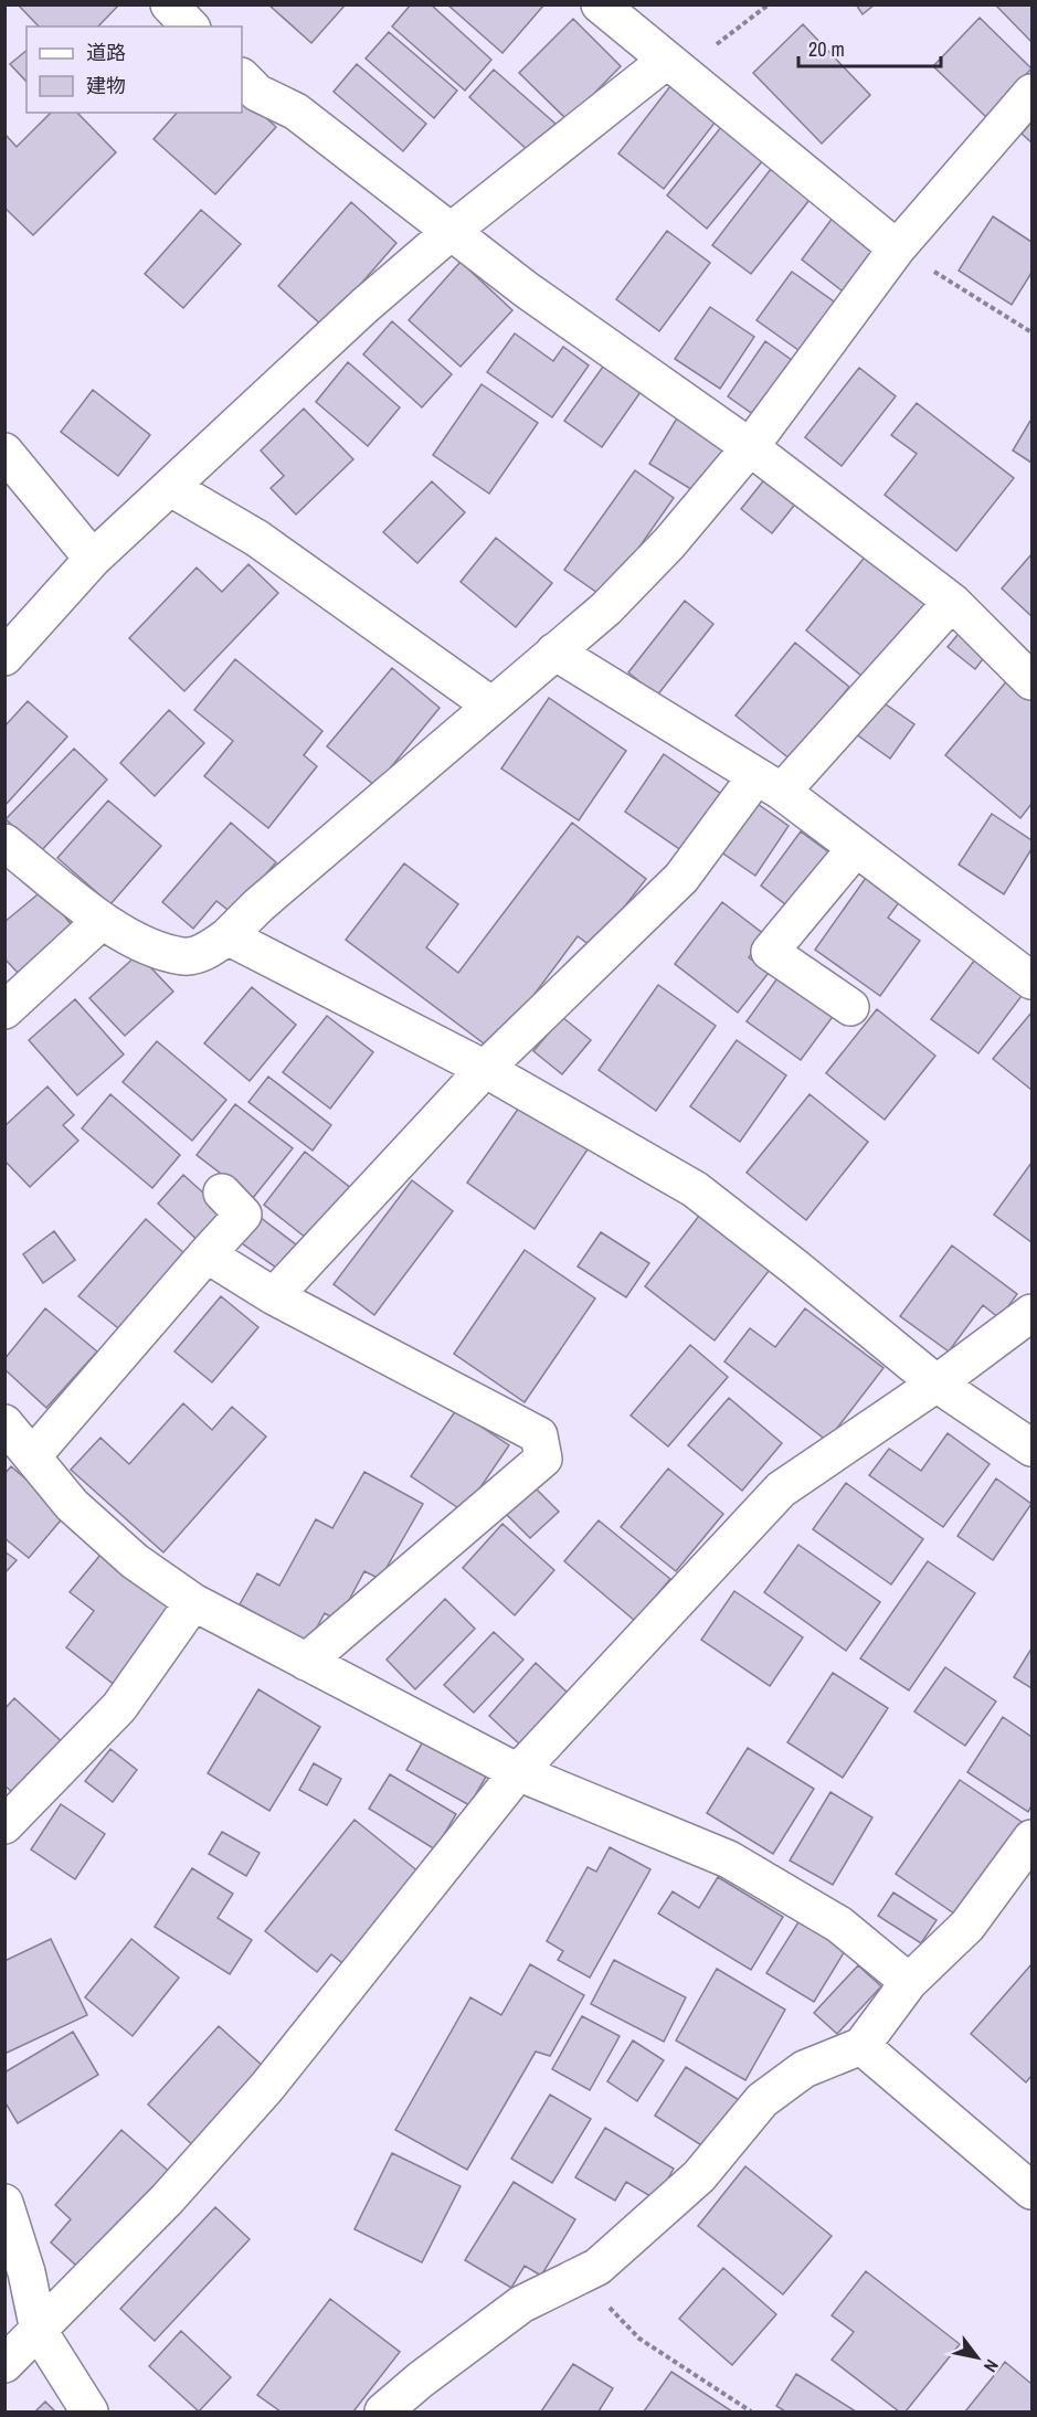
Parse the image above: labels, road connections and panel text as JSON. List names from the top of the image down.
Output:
{
  "legend": ["道路", "建物"],
  "scale_bar": "20 m",
  "north": "bottom right"
}
